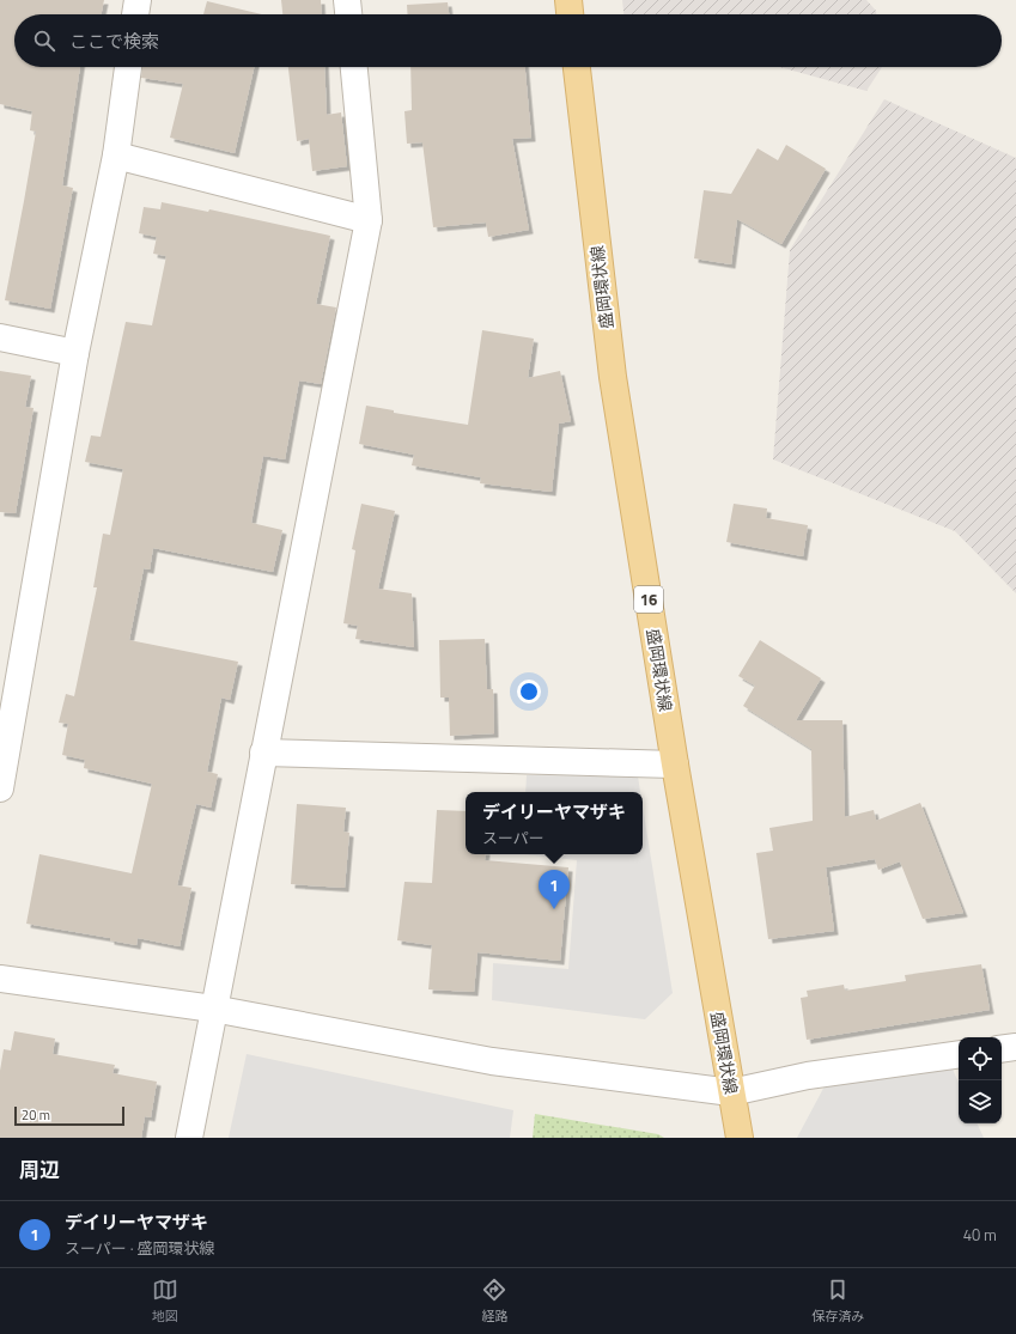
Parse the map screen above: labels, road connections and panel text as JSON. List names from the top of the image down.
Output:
{
  "streets": {
    "main road": ["盛岡環状線", "16"]
  },
  "scale_bar": "20 m",
  "page": {
    "search": "ここで検索",
    "popup": ["デイリーヤマザキ", "スーパー"],
    "pins": "1",
    "scale": "20 m",
    "heading": "周辺",
    "list": [
      {
        "mark": "1",
        "name": "デイリーヤマザキ",
        "note": "スーパー · 盛岡環状線",
        "value": "40 m"
      }
    ],
    "nav": ["地図", "経路", "保存済み"]
  }
}
